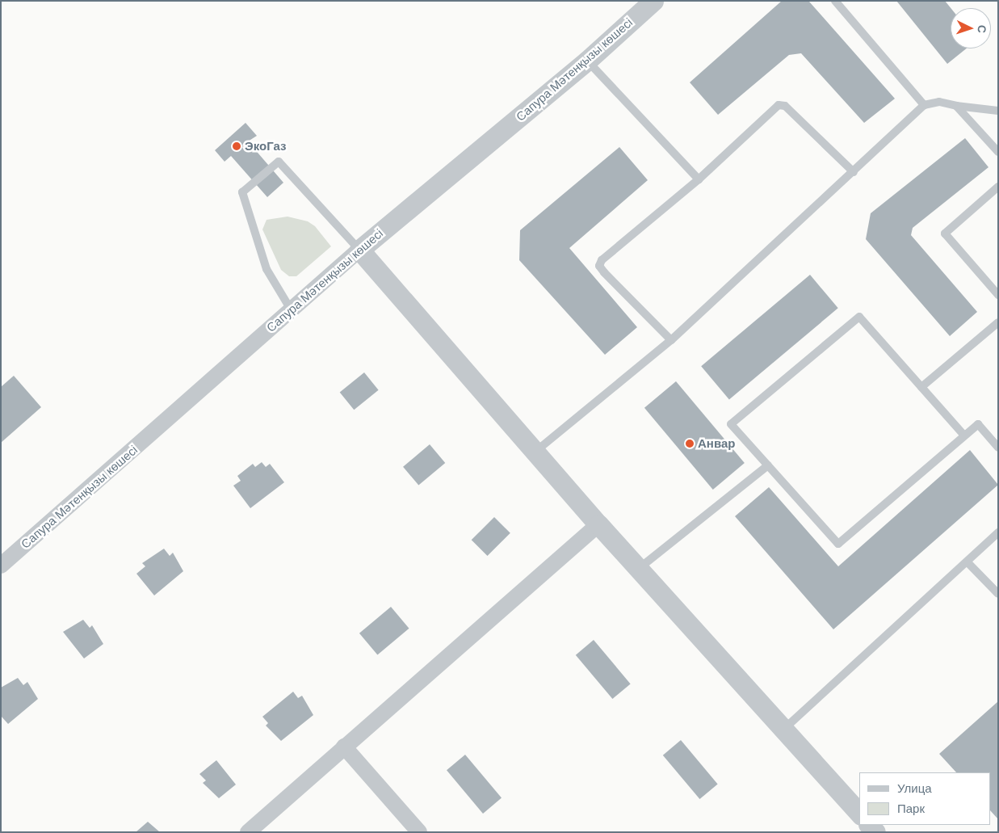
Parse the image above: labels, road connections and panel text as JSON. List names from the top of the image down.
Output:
{
  "streets": {
    "street": ["Сапура Мәтенқызы көшесі"]
  },
  "places": ["ЭкоГаз", "Анвар"],
  "legend": ["Улица", "Парк"],
  "north": "right"
}
